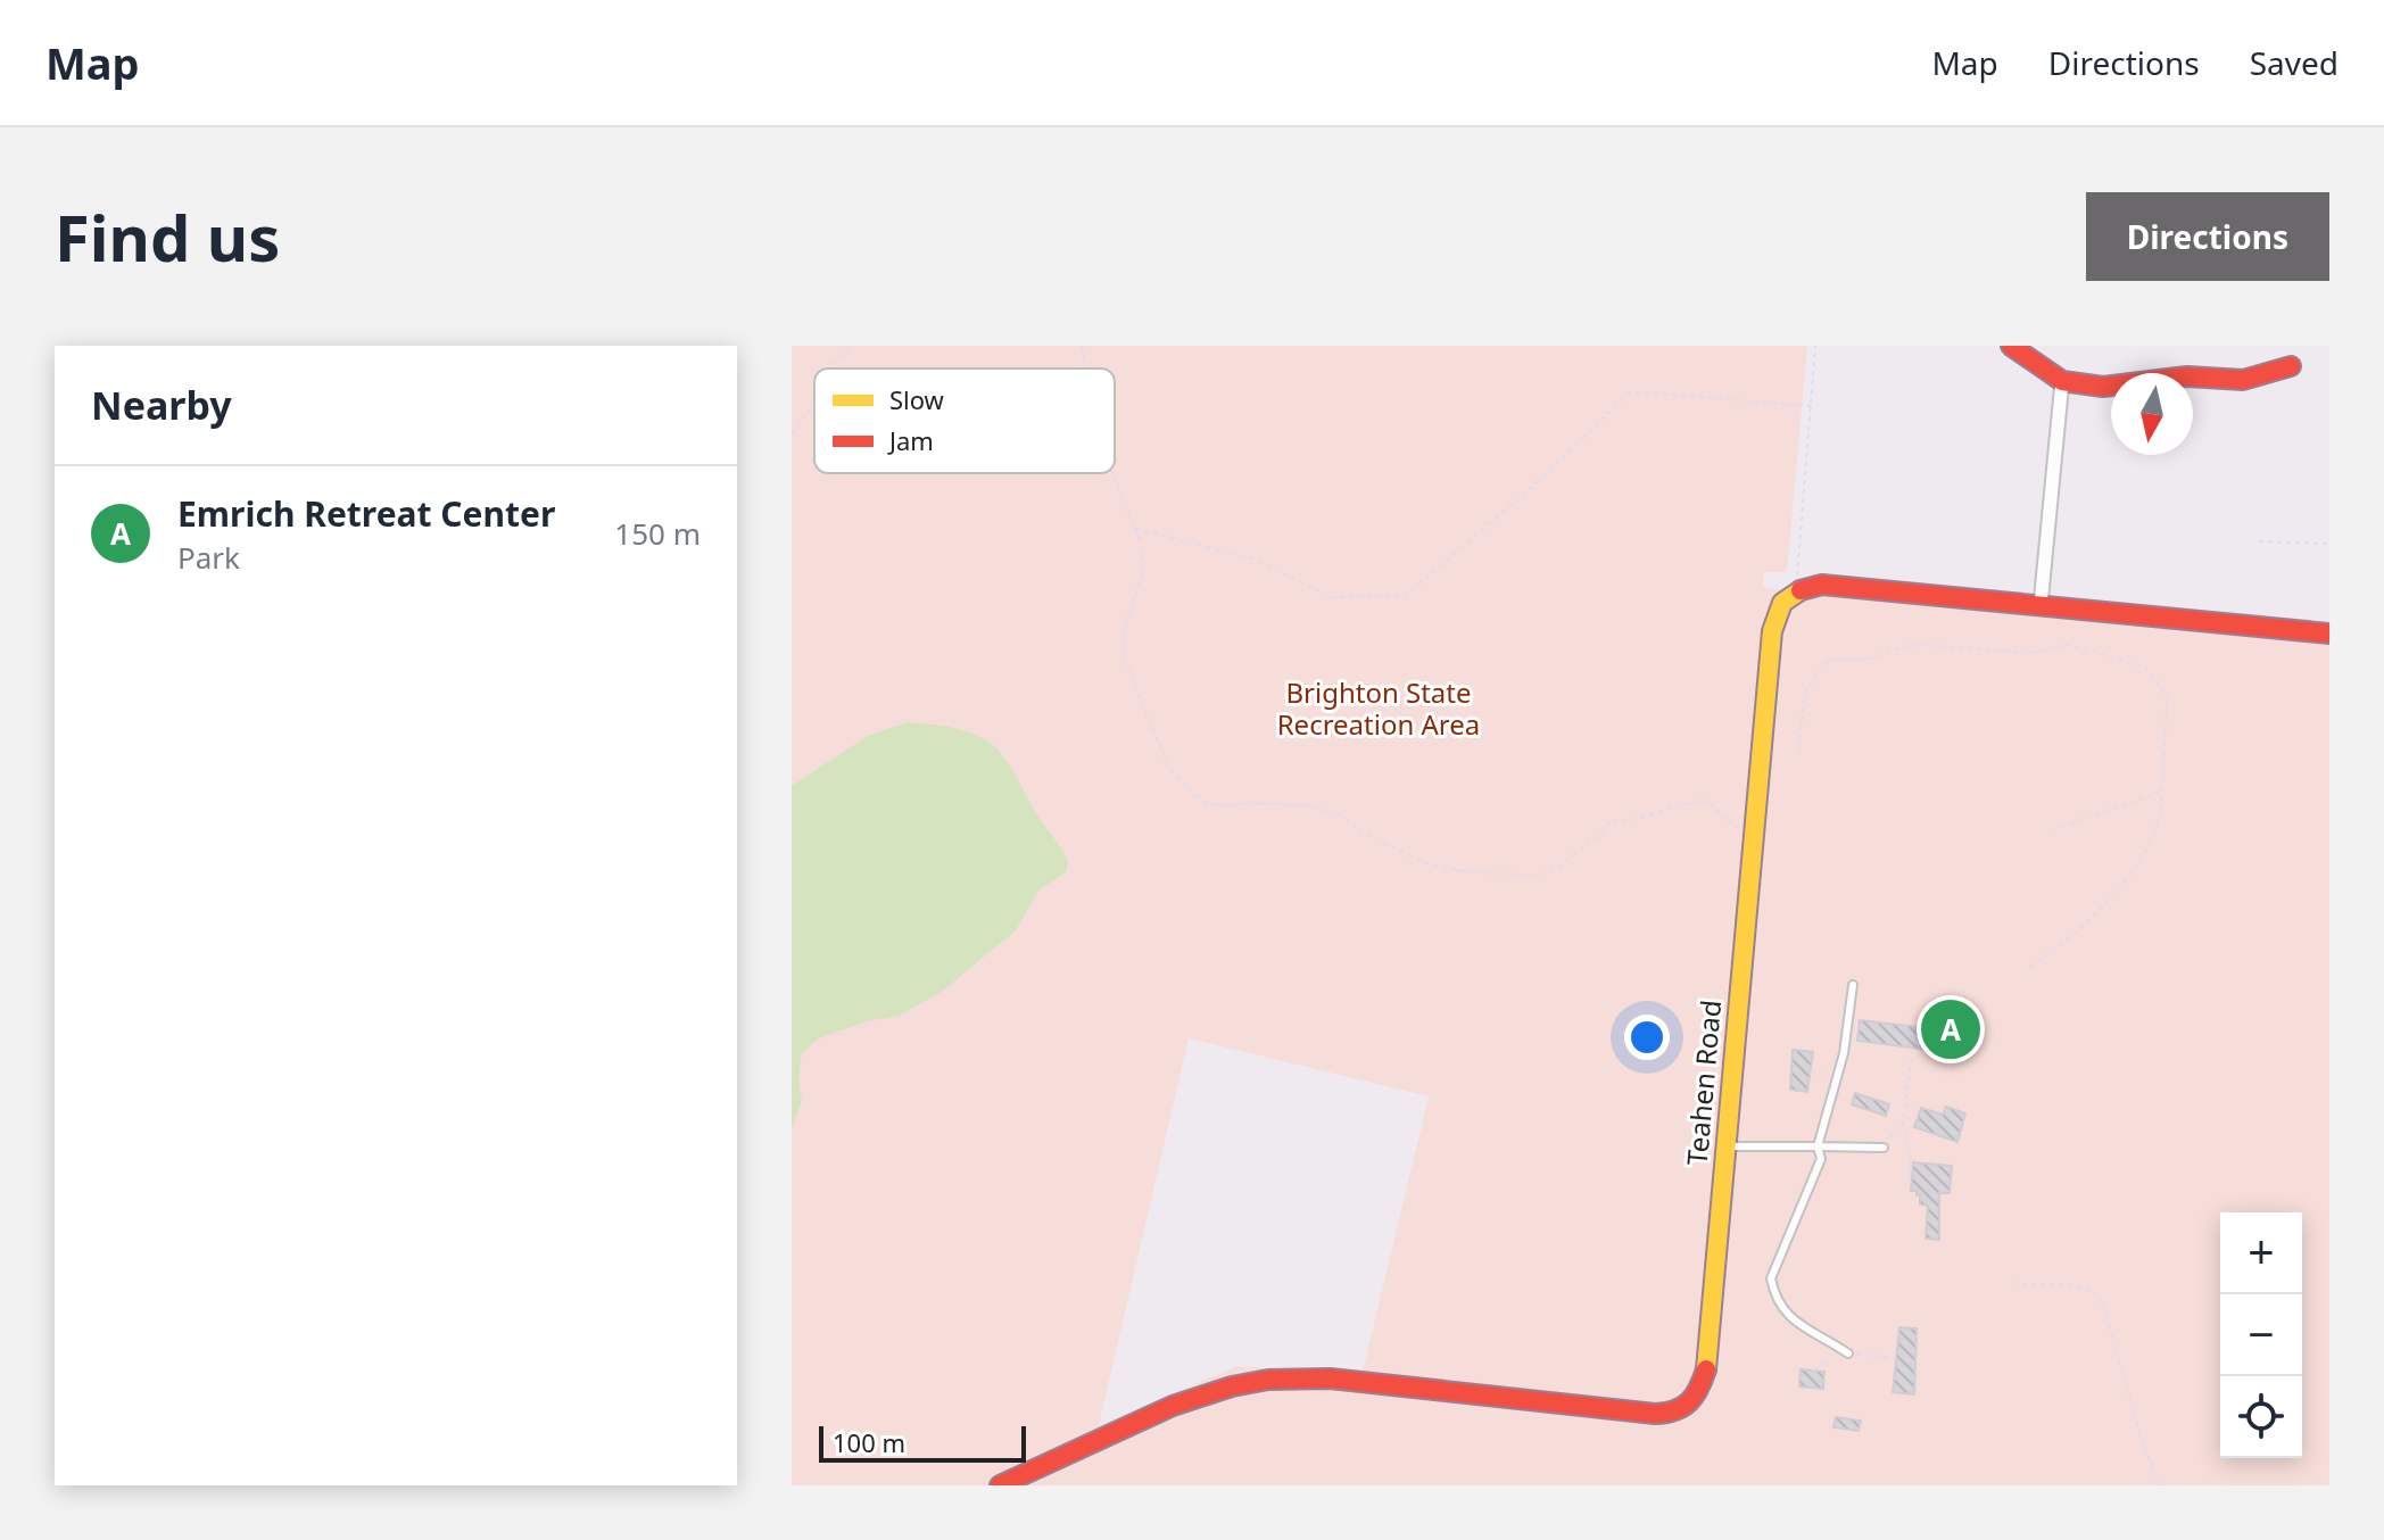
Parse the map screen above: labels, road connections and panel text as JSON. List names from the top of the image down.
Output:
{
  "streets": {
    "street": ["Teahen Road"]
  },
  "parks": ["Brighton State Recreation Area"],
  "legend": ["Slow", "Jam"],
  "scale_bar": "100 m",
  "north": "bottom",
  "page": {
    "header": "Map",
    "nav": ["Map", "Directions", "Saved"],
    "buttons": "Directions",
    "title": "Find us",
    "heading": "Nearby",
    "list": [
      {
        "mark": "A",
        "name": "Emrich Retreat Center",
        "note": "Park",
        "value": "150 m"
      }
    ],
    "pins": "A",
    "map_buttons": ["+", "−"],
    "scale": "100 m"
  }
}
